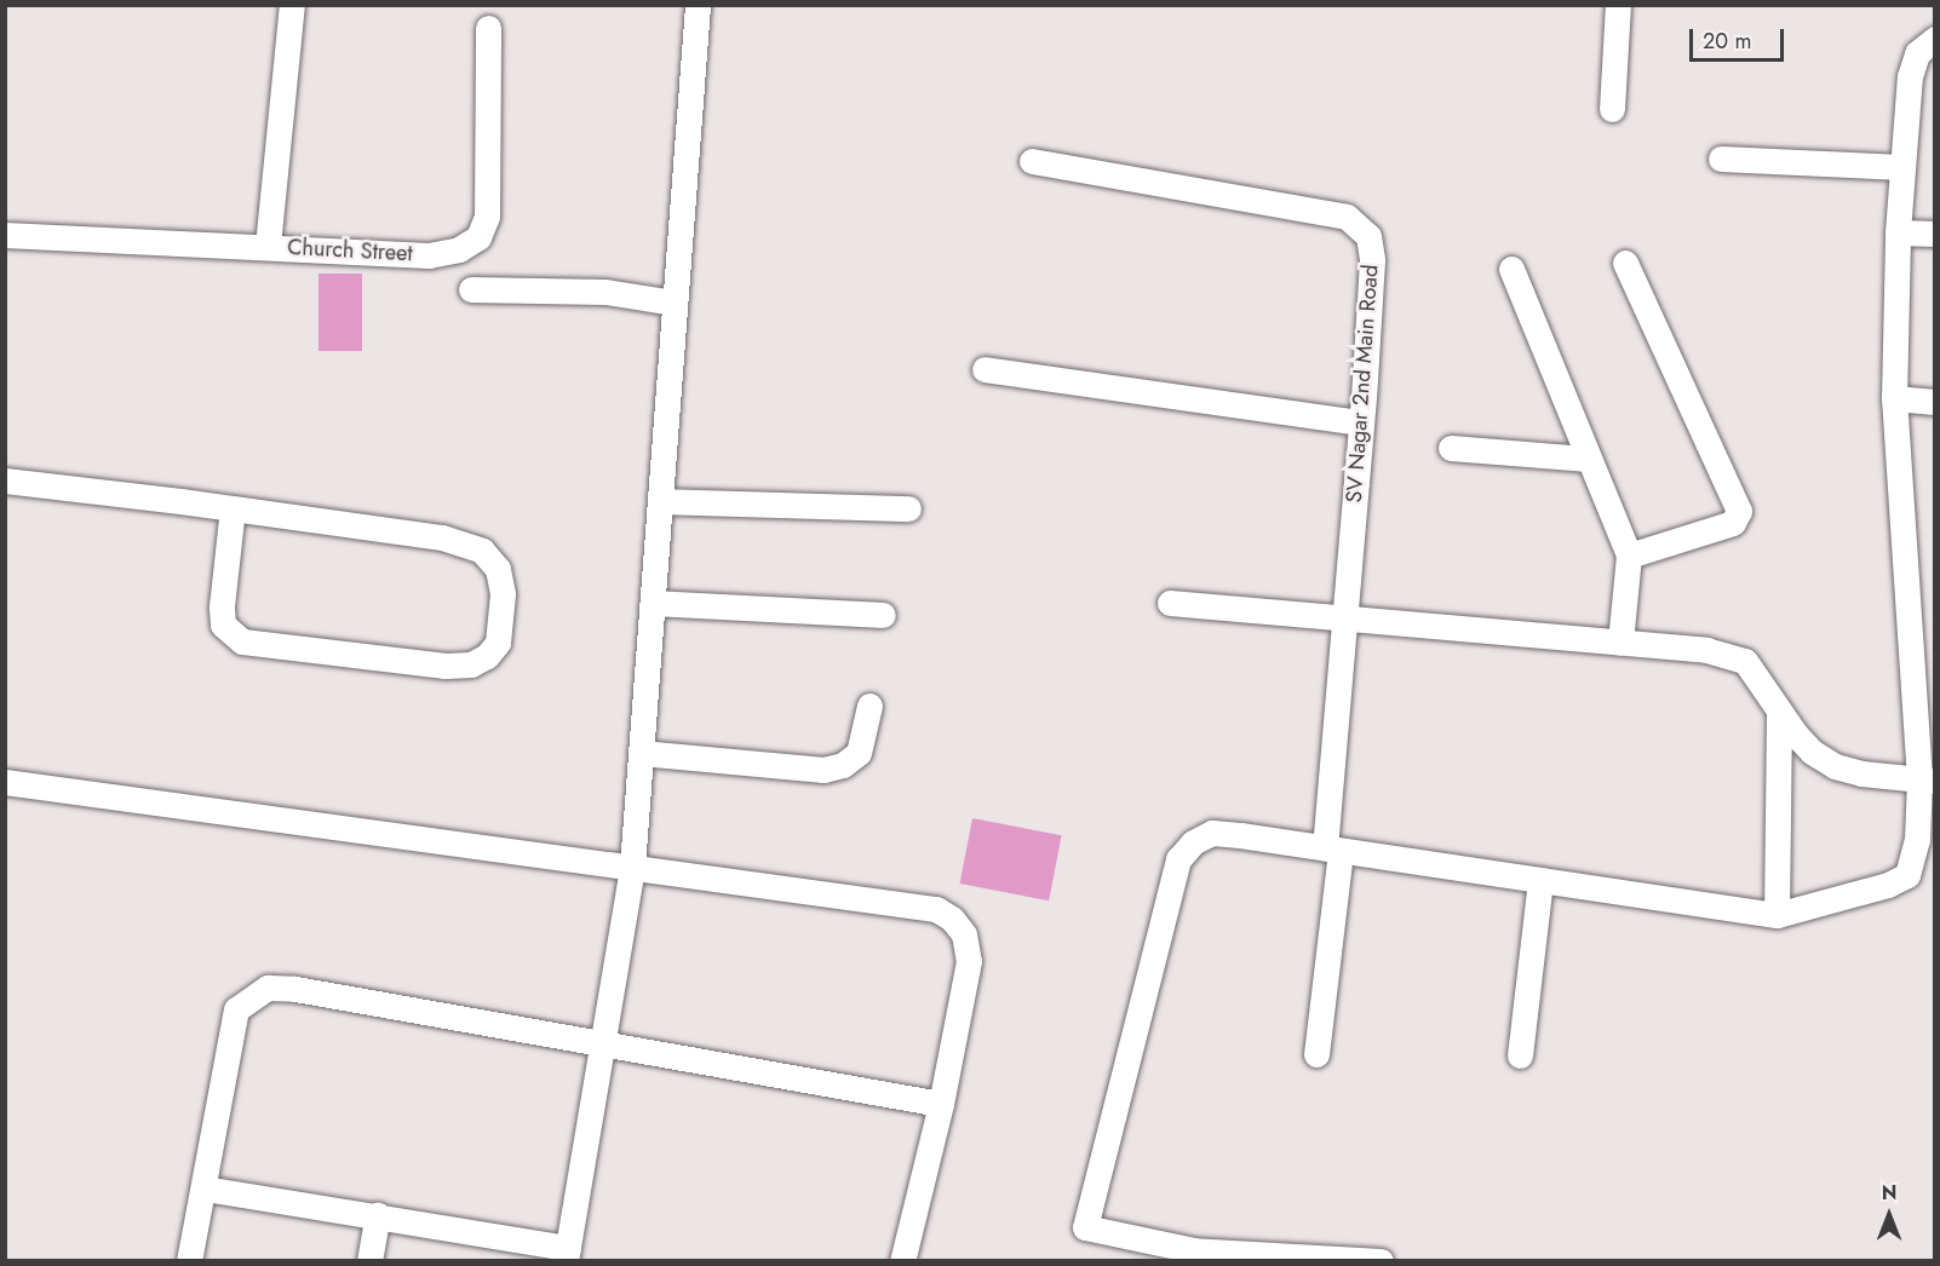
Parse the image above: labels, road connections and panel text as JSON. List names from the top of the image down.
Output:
{
  "streets": {
    "street": ["Church Street", "SV Nagar 2nd Main Road"]
  },
  "scale_bar": "20 m",
  "north": "top"
}
